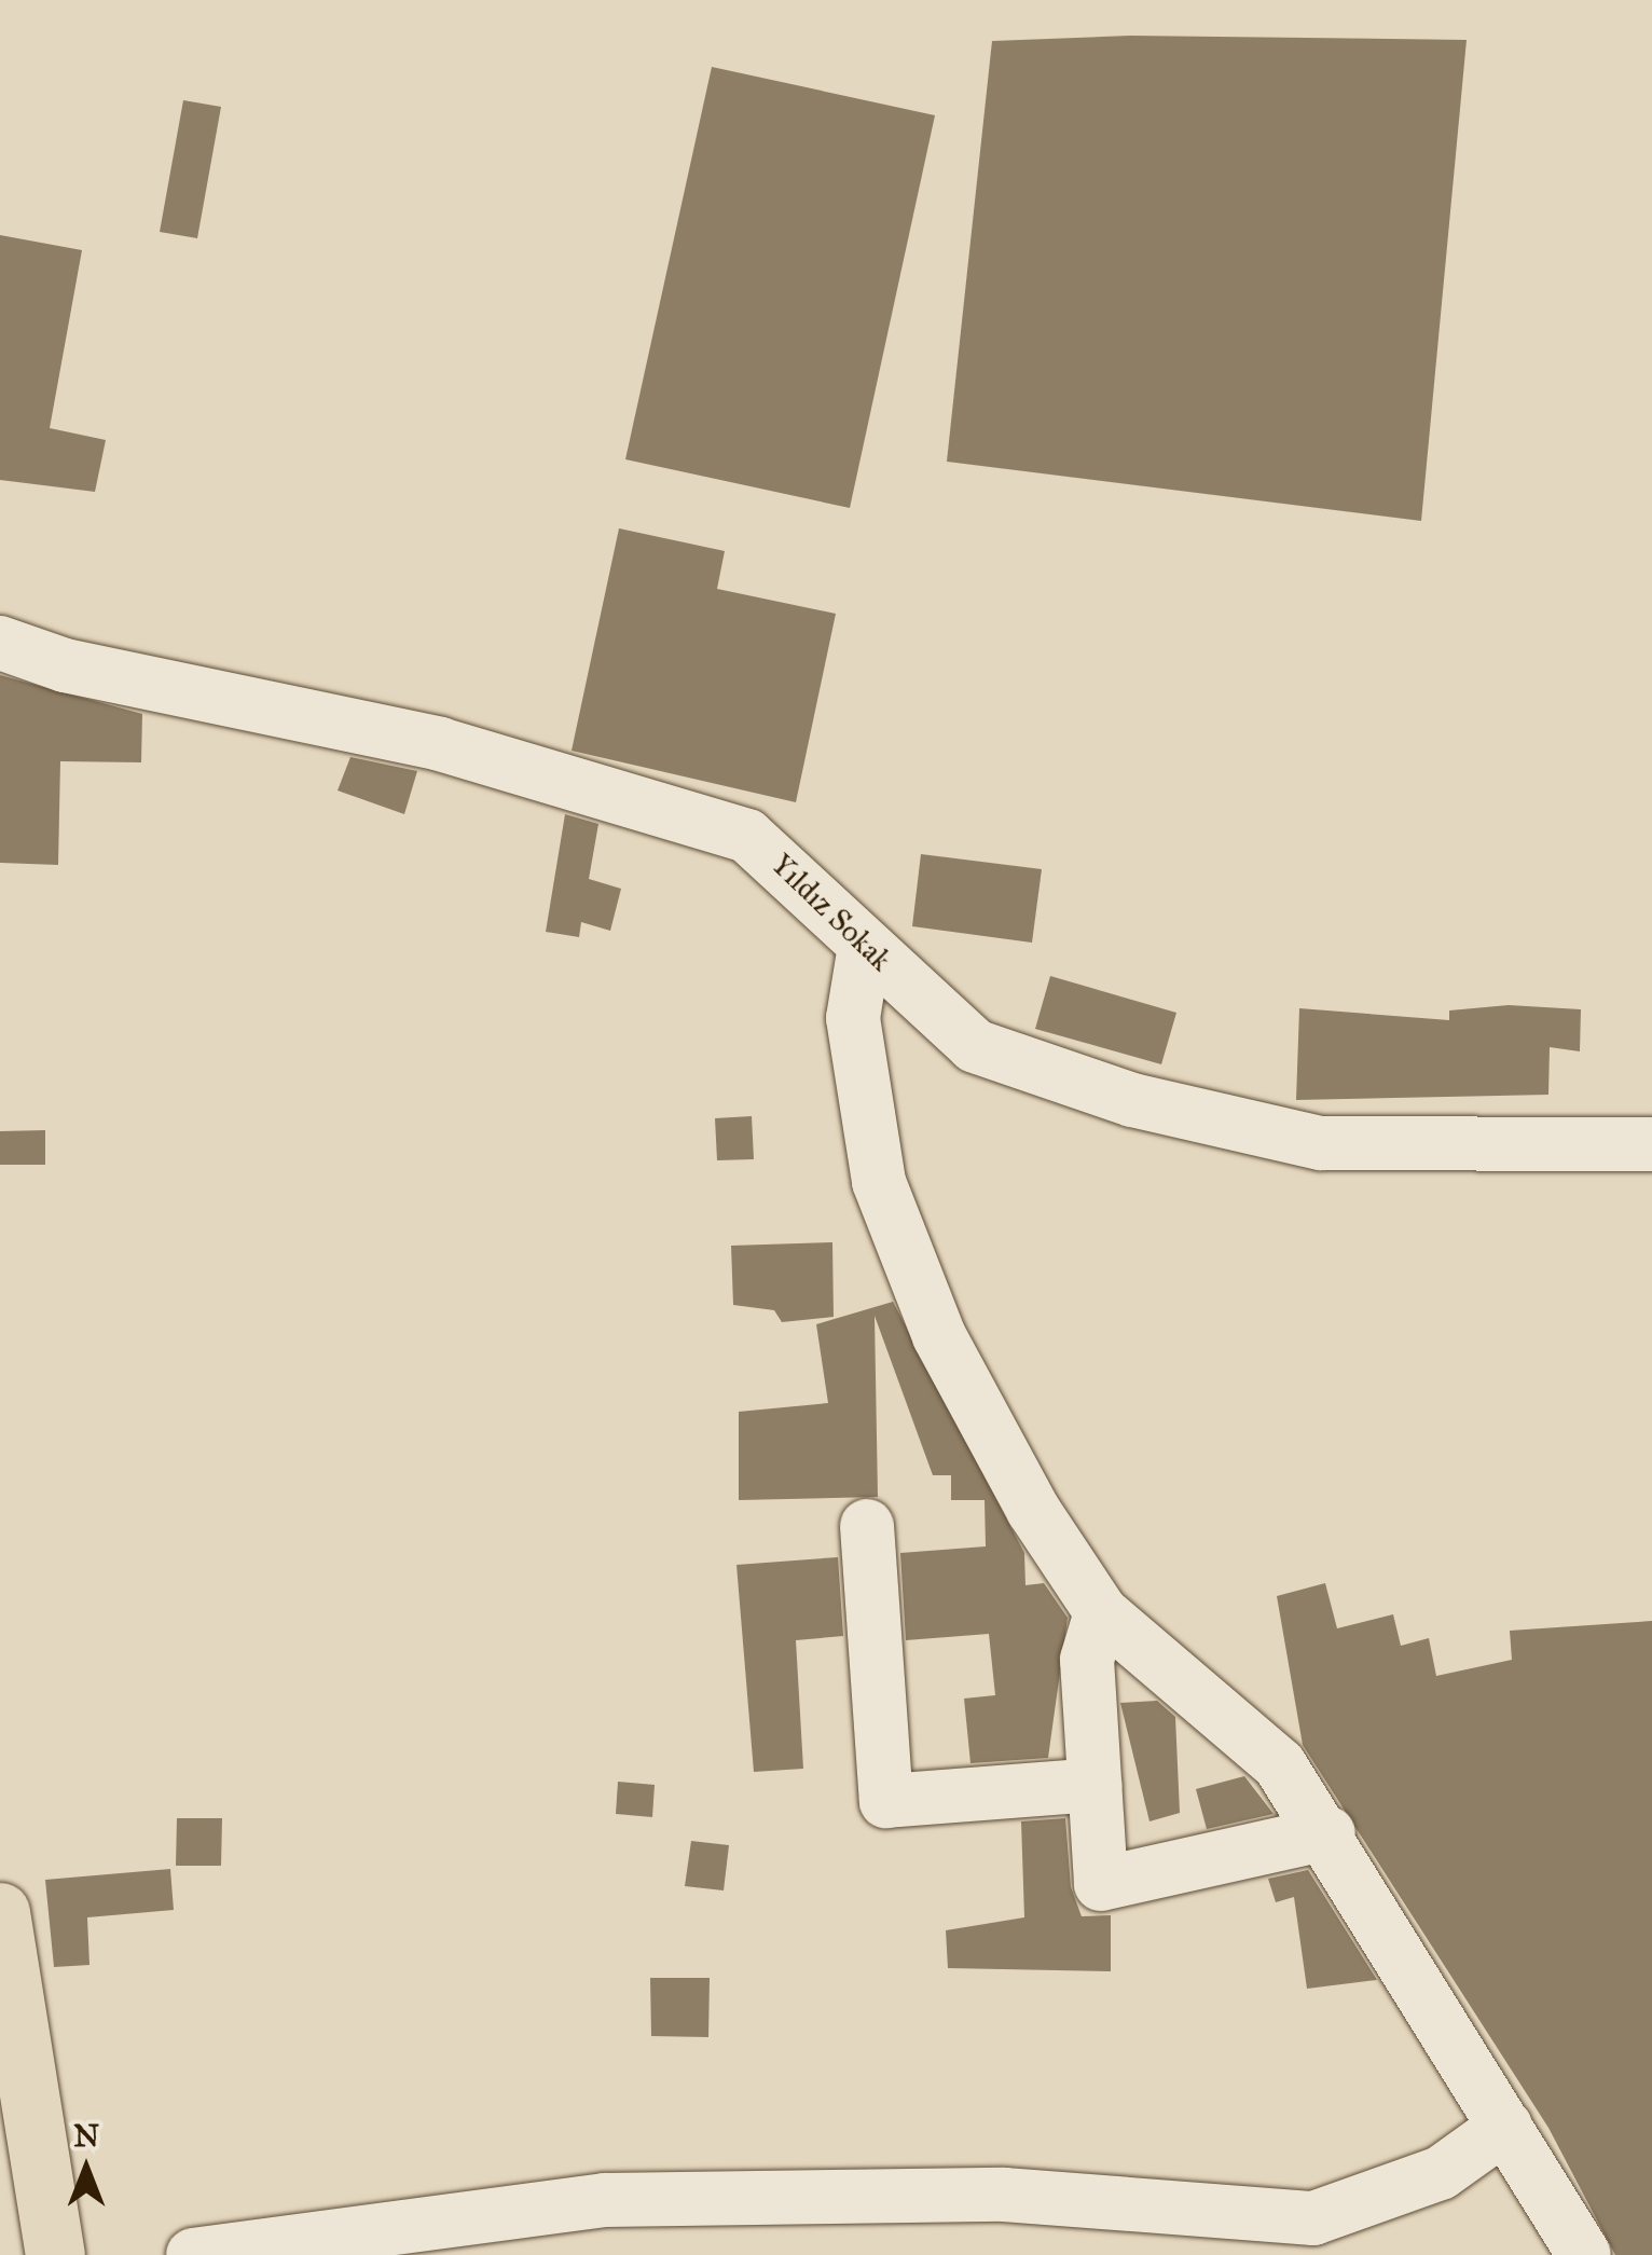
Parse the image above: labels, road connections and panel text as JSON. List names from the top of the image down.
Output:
{
  "streets": {
    "street": ["Yıldız Sokak"]
  },
  "north": "top"
}
